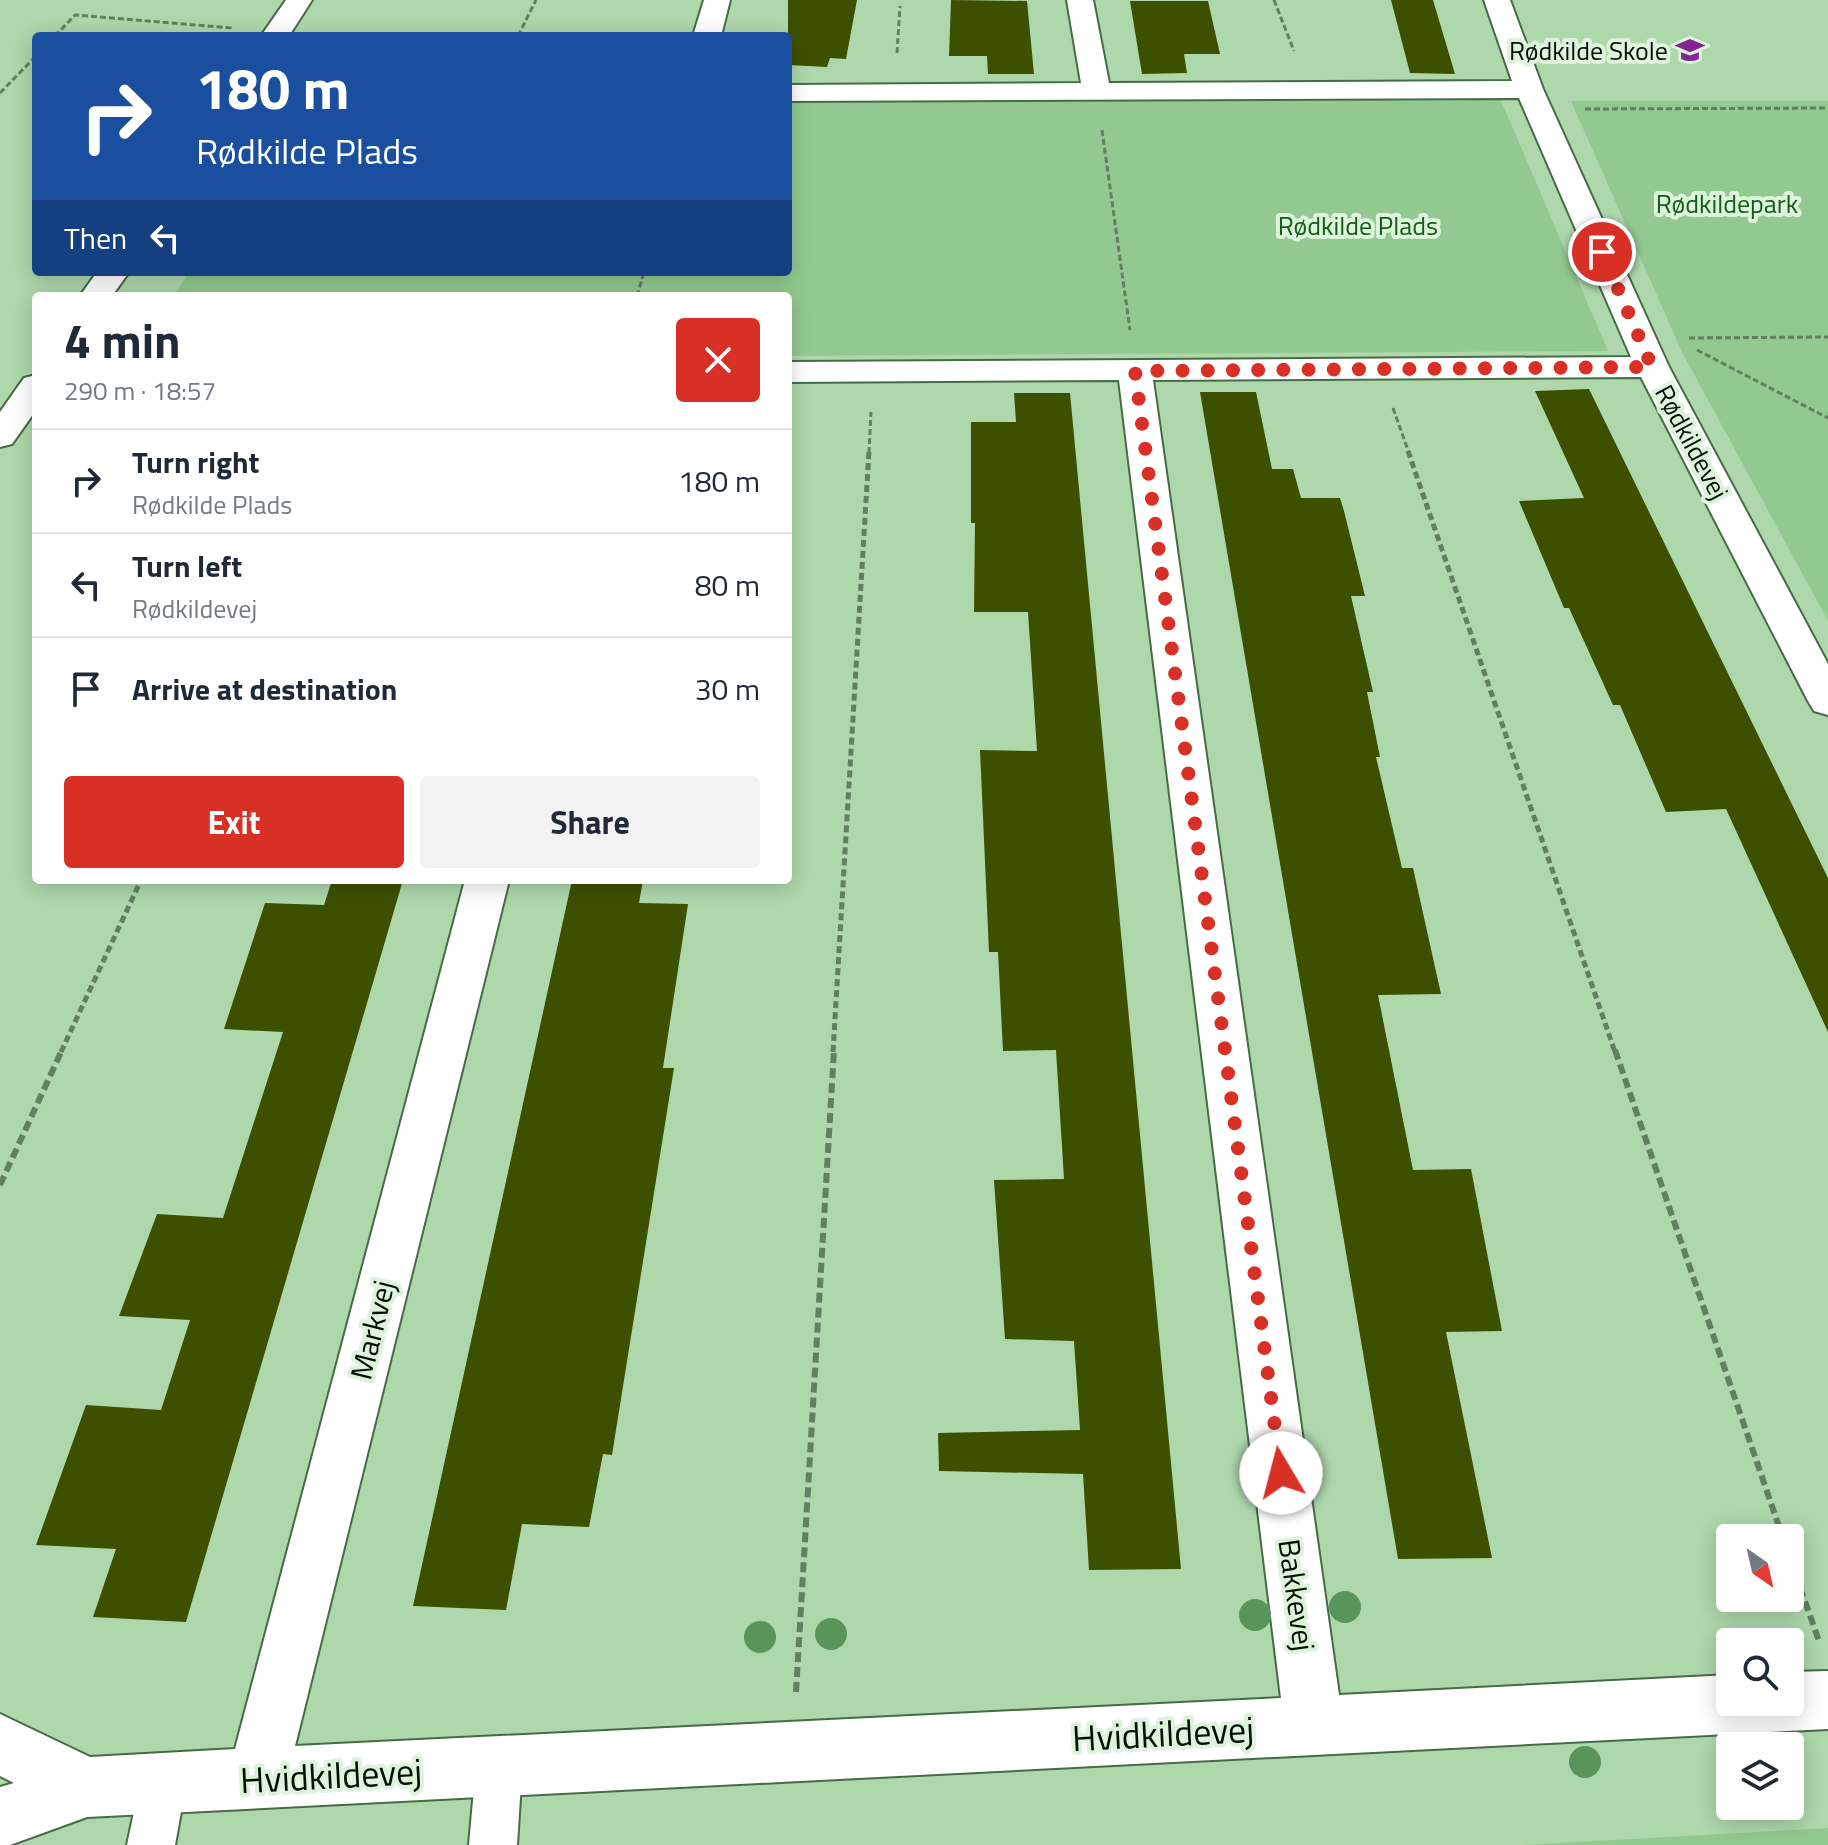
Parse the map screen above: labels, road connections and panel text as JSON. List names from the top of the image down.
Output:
{
  "streets": {
    "street": [
      "Rødkildevej",
      "Markvej",
      "Bakkevej",
      "Hvidkildevej"
    ]
  },
  "crossings": [
    ["Markvej", "Hvidkildevej"],
    ["Bakkevej", "Hvidkildevej"]
  ],
  "parks": ["Rødkildepark", "Rødkilde Plads"],
  "places": {
    "school or university": ["Rødkilde Skole"]
  },
  "north": "bottom right",
  "page": {
    "turn": ["180 m", "Rødkilde Plads"],
    "then": "Then",
    "heading": ["4 min", "290 m · 18:57"],
    "list": [
      {
        "name": "Turn right",
        "note": "Rødkilde Plads",
        "value": "180 m"
      },
      {
        "name": "Turn left",
        "note": "Rødkildevej",
        "value": "80 m"
      },
      {
        "name": "Arrive at destination",
        "value": "30 m"
      }
    ],
    "buttons": ["Exit", "Share"]
  }
}
